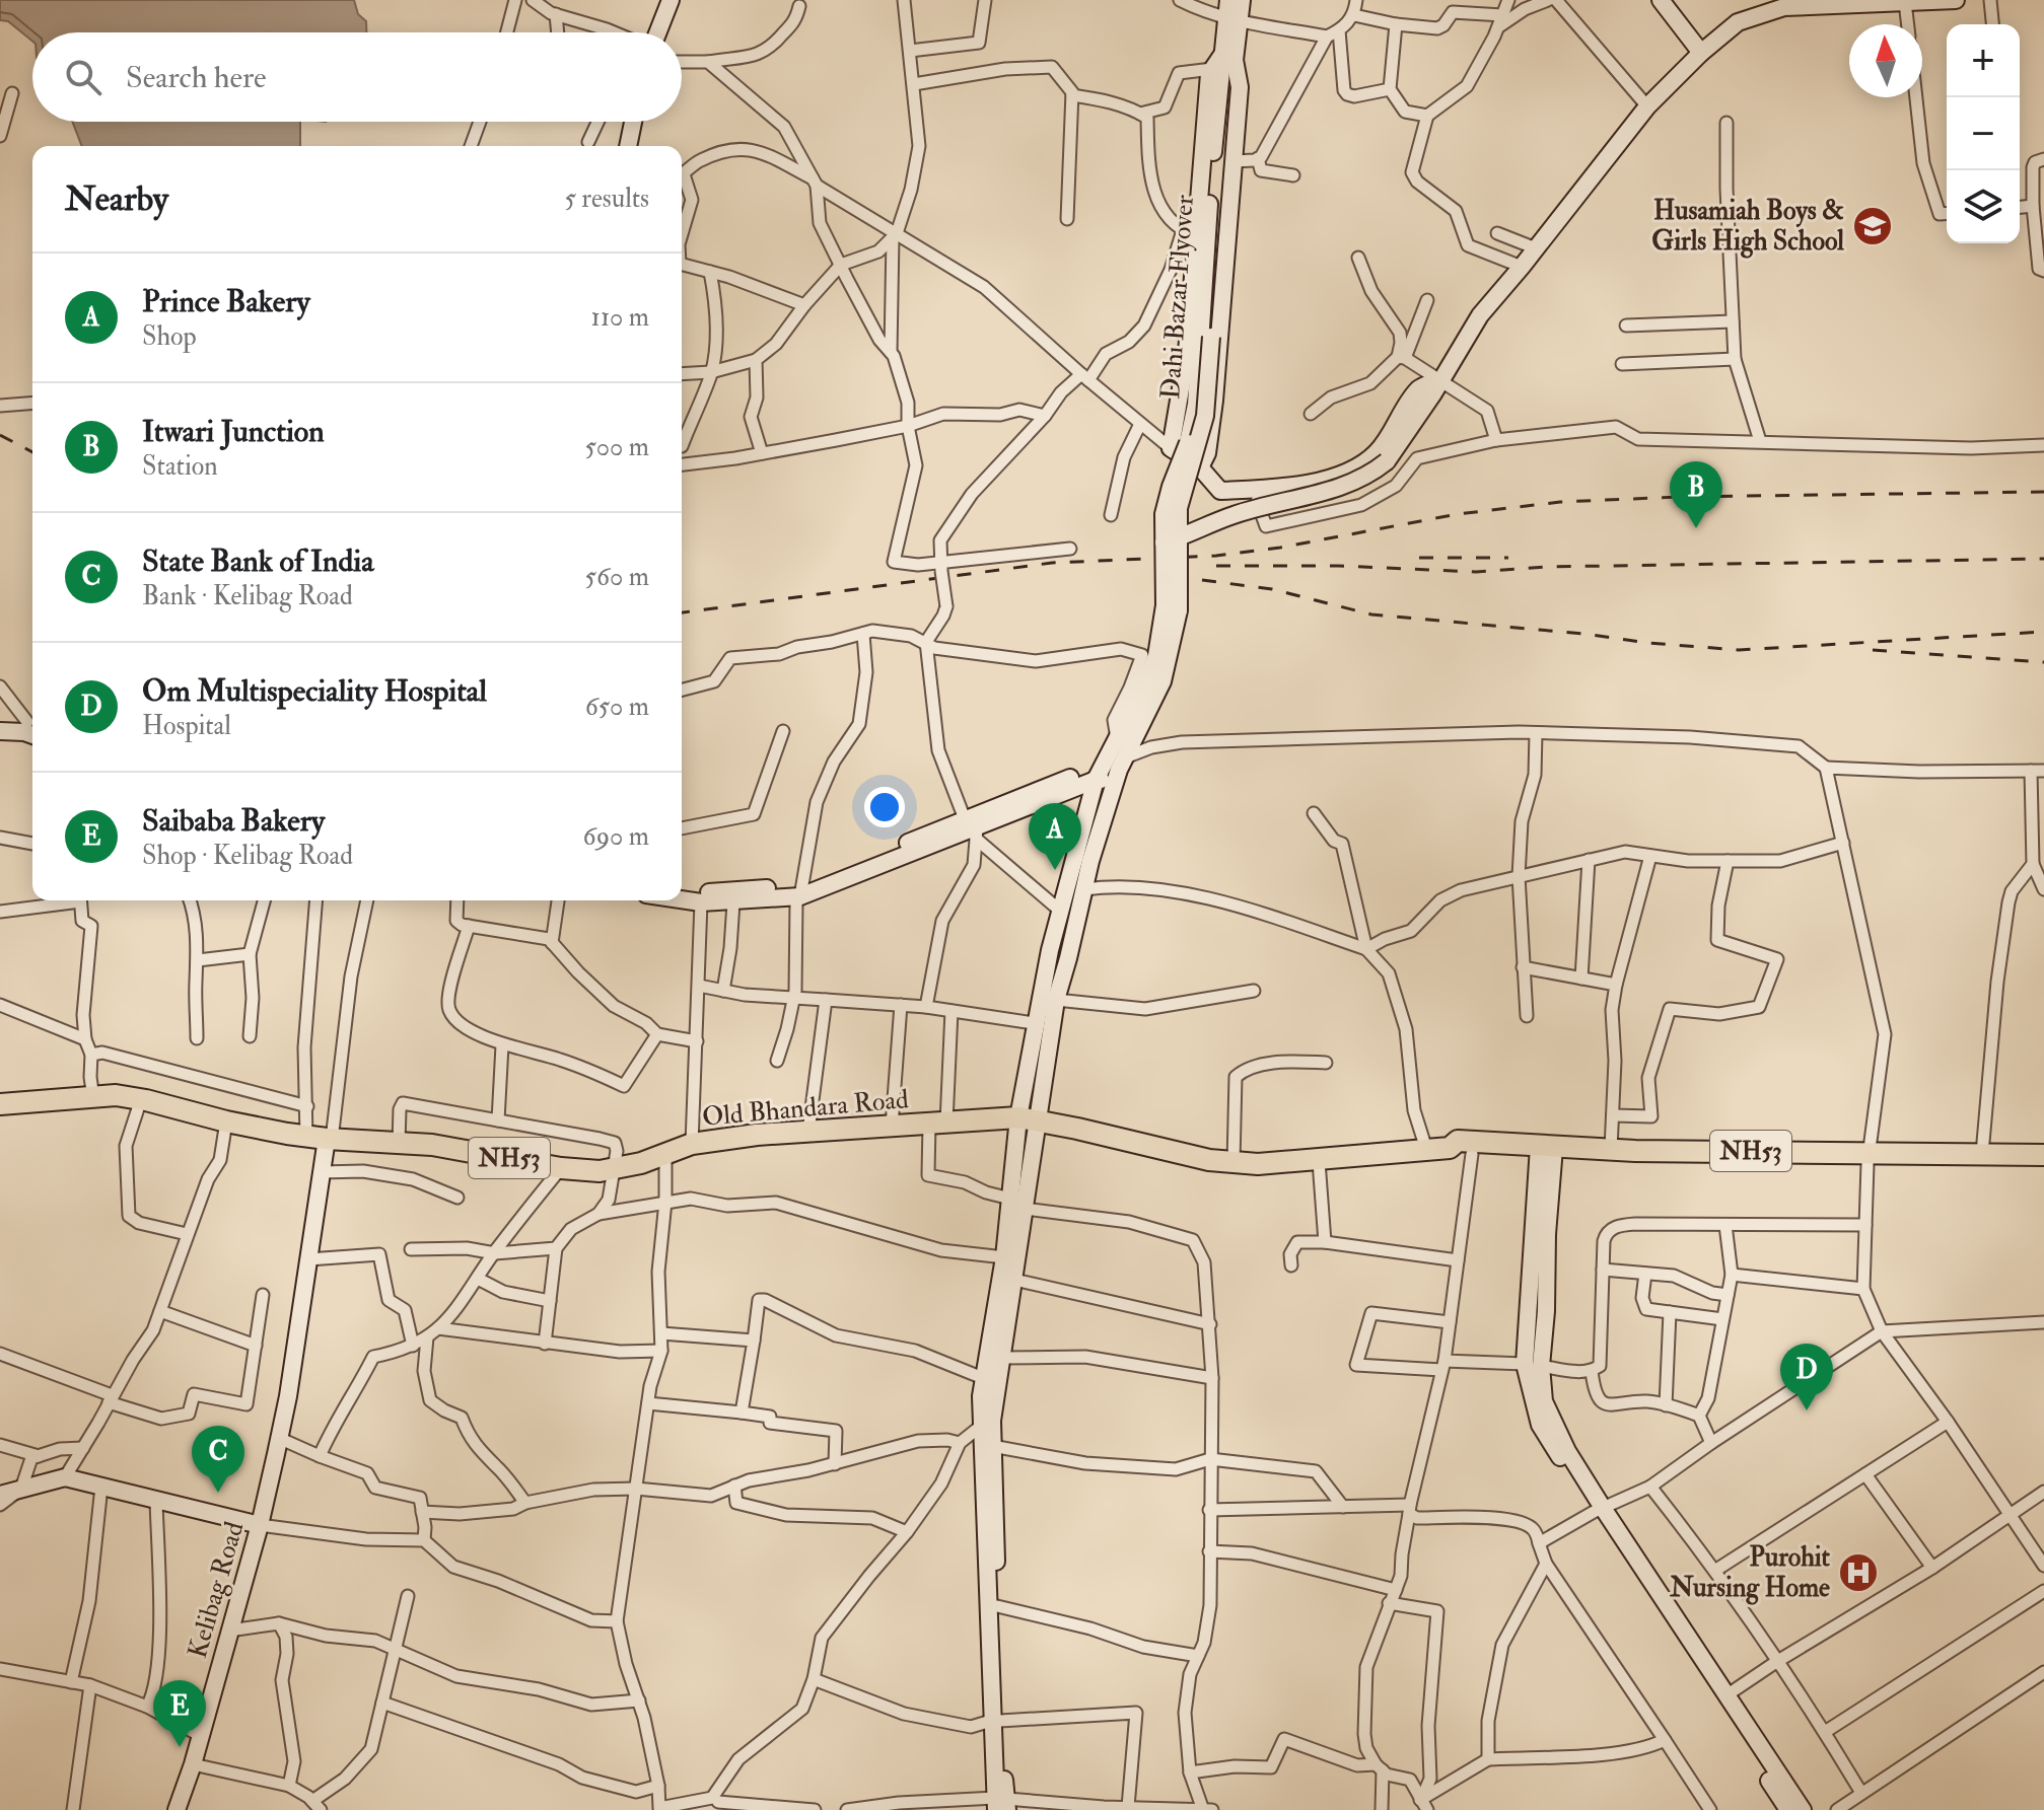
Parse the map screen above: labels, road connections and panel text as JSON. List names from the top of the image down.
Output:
{
  "streets": {
    "highway": ["Old Bhandara Road", "NH53"],
    "main road": ["Dahi Bazar Flyover", "Kelibag Road"]
  },
  "crossings": [
    ["Old Bhandara Road", "NH53"],
    ["Old Bhandara Road", "Kelibag Road"]
  ],
  "places": {
    "school or university": ["Husamiah Boys & Girls High School"],
    "hospital": ["Purohit Nursing Home"]
  },
  "north": "top",
  "page": {
    "map_buttons": ["+", "−"],
    "search": "Search here",
    "heading": ["Nearby", "5 results"],
    "list": [
      {
        "mark": "A",
        "name": "Prince Bakery",
        "note": "Shop",
        "value": "110 m"
      },
      {
        "mark": "B",
        "name": "Itwari Junction",
        "note": "Station",
        "value": "500 m"
      },
      {
        "mark": "C",
        "name": "State Bank of India",
        "note": "Bank · Kelibag Road",
        "value": "560 m"
      },
      {
        "mark": "D",
        "name": "Om Multispeciality Hospital",
        "note": "Hospital",
        "value": "650 m"
      },
      {
        "mark": "E",
        "name": "Saibaba Bakery",
        "note": "Shop · Kelibag Road",
        "value": "690 m"
      }
    ],
    "pins": [
      "B",
      "A",
      "D",
      "C",
      "E"
    ]
  }
}
